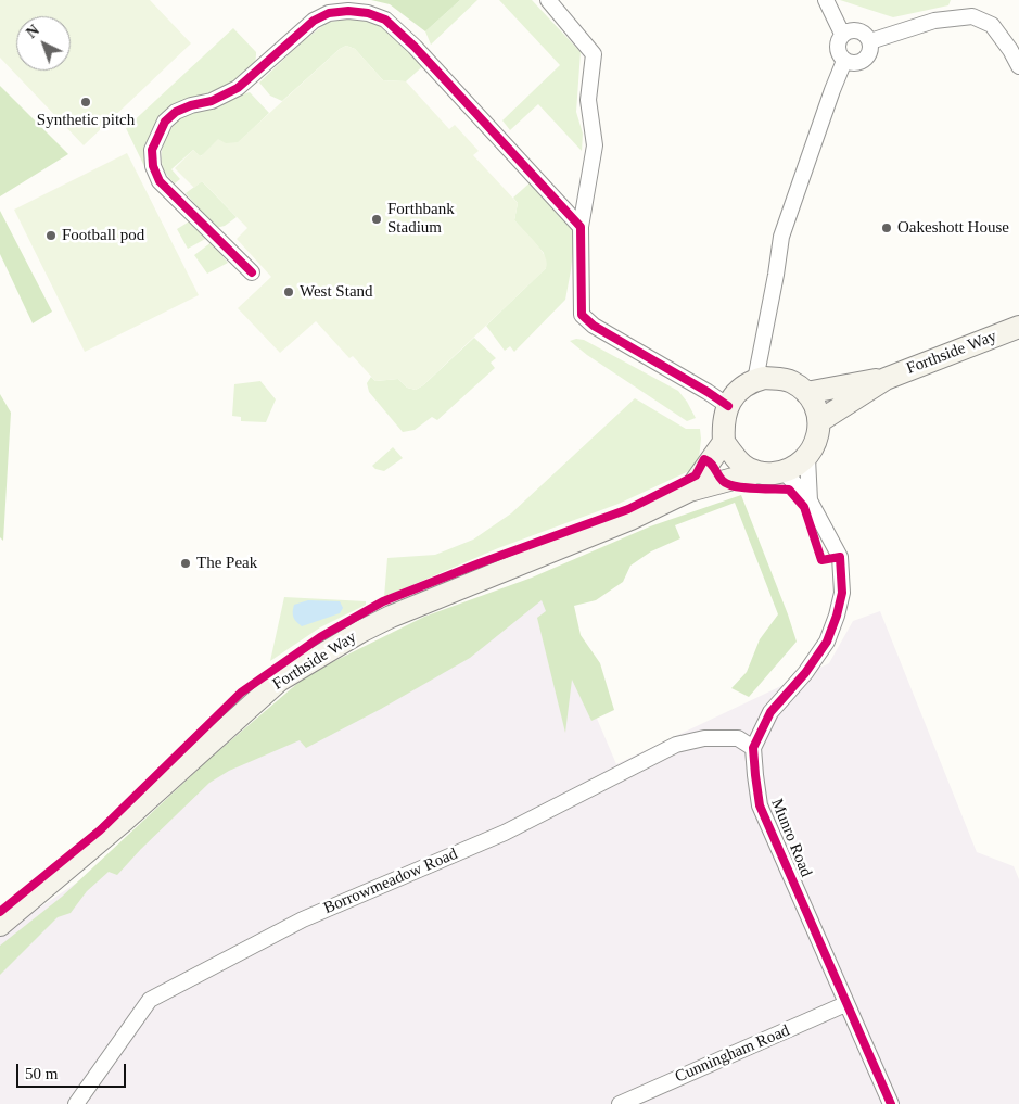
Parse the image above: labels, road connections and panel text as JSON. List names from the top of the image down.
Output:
{
  "streets": {
    "street": [
      "Forthside Way",
      "Munro Road",
      "Borrowmeadow Road",
      "Cunningham Road"
    ]
  },
  "crossings": [
    ["Munro Road", "Borrowmeadow Road"],
    ["Munro Road", "Cunningham Road"]
  ],
  "places": [
    "Synthetic pitch",
    "Forthbank Stadium",
    "Oakeshott House",
    "Football pod",
    "West Stand",
    "The Peak"
  ],
  "scale_bar": "50 m",
  "north": "top left"
}
